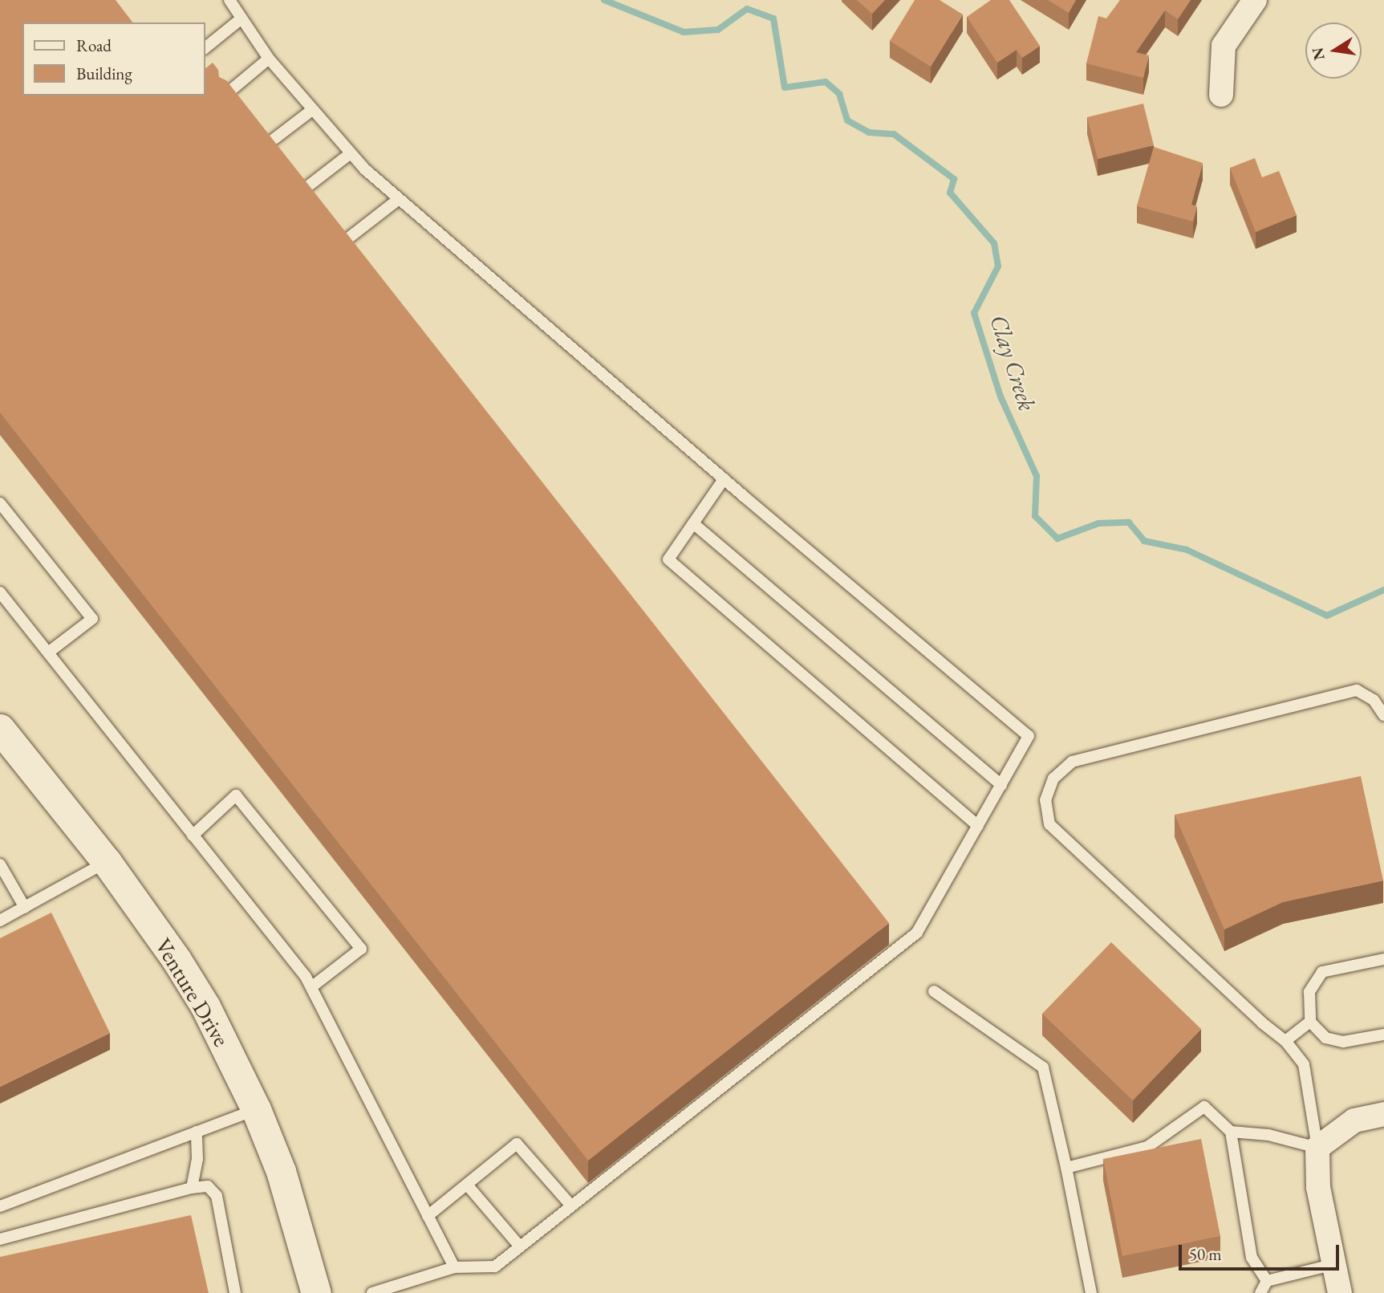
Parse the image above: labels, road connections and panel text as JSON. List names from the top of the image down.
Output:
{
  "streets": {
    "street": ["Venture Drive"]
  },
  "water": ["Clay Creek"],
  "legend": ["Road", "Building"],
  "scale_bar": "50 m",
  "north": "left"
}
